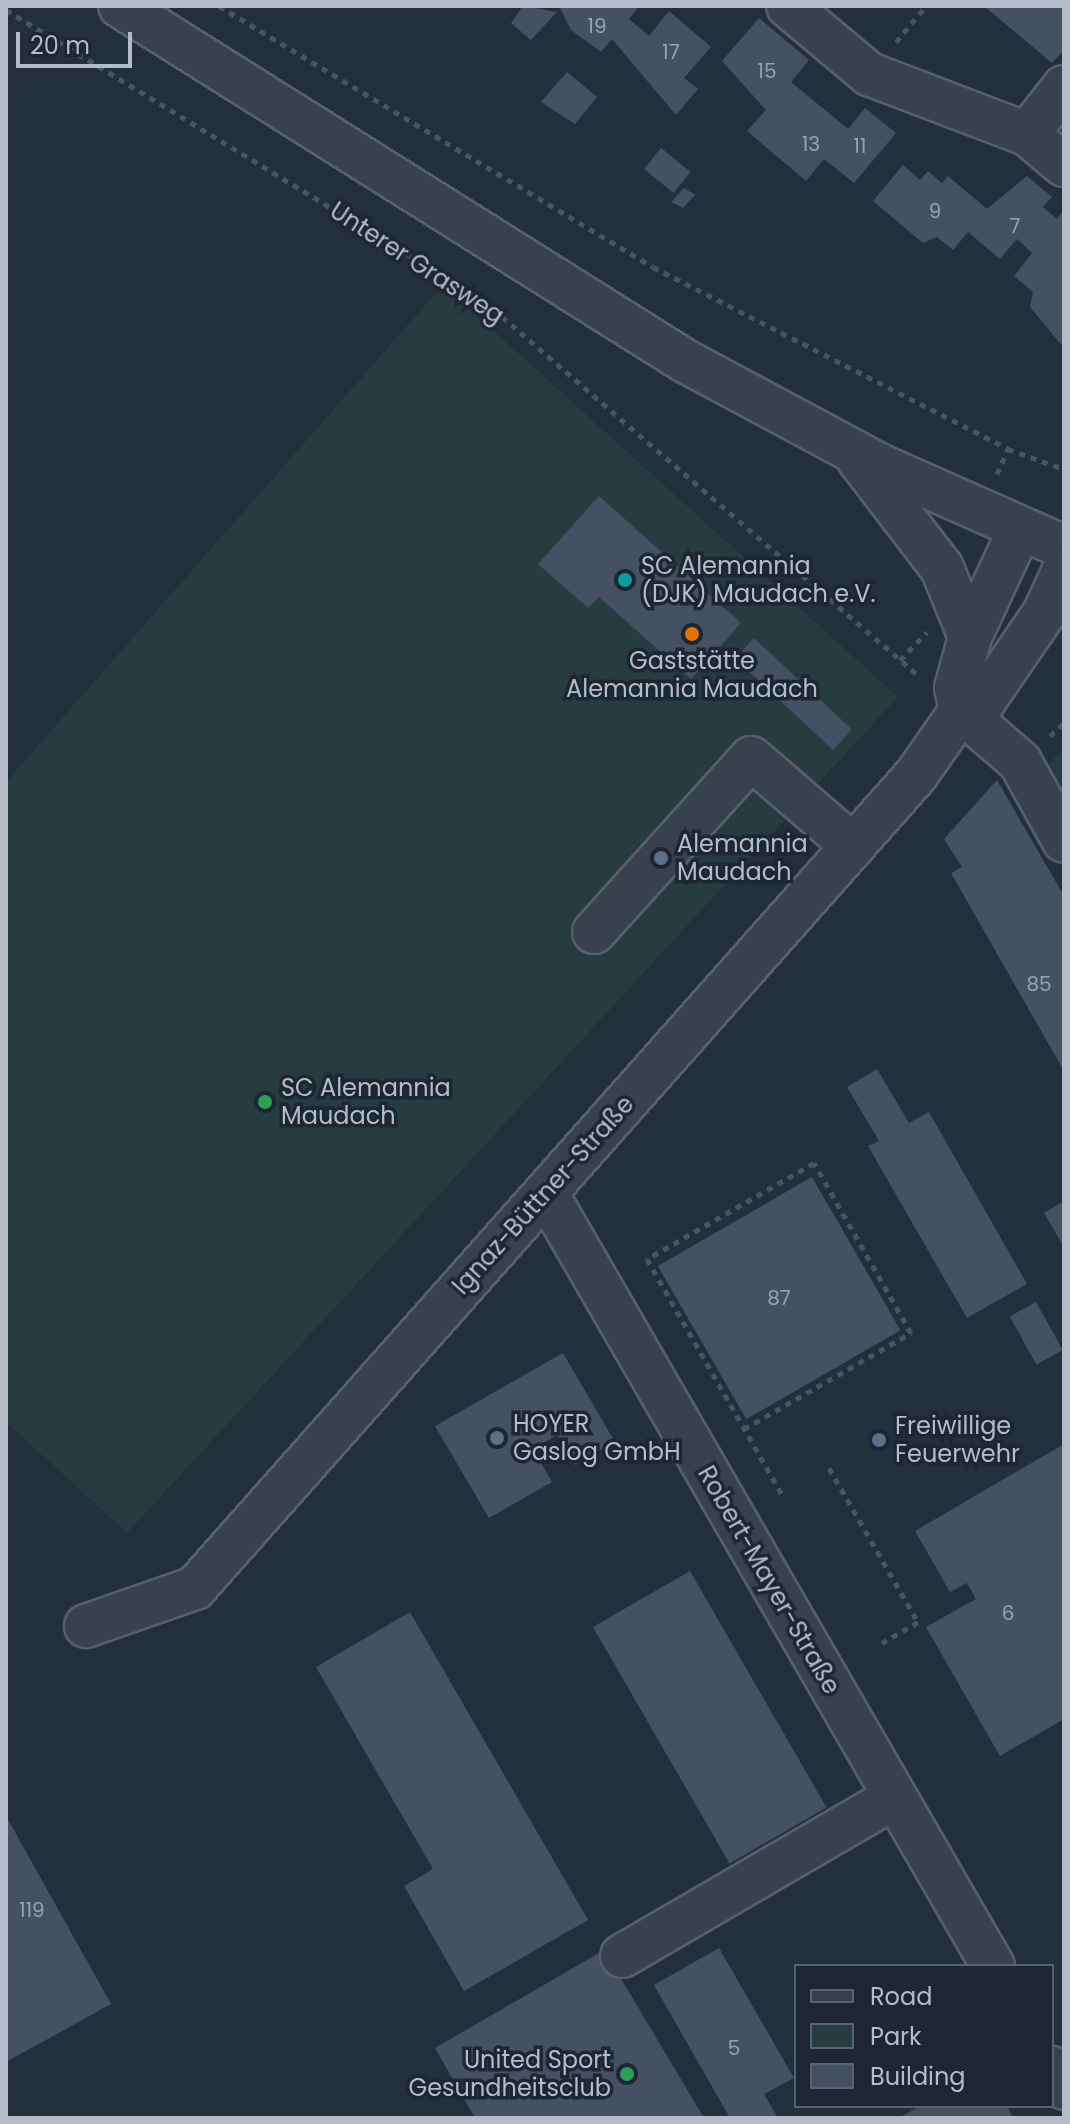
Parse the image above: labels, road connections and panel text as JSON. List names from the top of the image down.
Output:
{
  "streets": {
    "street": ["Ignaz-Büttner-Straße", "Robert-Mayer-Straße"],
    "path": ["Unterer Grasweg"]
  },
  "crossings": [
    ["Ignaz-Büttner-Straße", "Robert-Mayer-Straße"]
  ],
  "places": [
    "SC Alemannia (DJK) Maudach e.V.",
    "Gaststätte Alemannia Maudach",
    "Alemannia Maudach",
    "SC Alemannia Maudach",
    "HOYER Gaslog GmbH",
    "Freiwillige Feuerwehr",
    "United Sport Gesundheitsclub"
  ],
  "house_numbers": [
    "19",
    "17",
    "15",
    "13",
    "11",
    "9",
    "7",
    "85",
    "87",
    "6",
    "119",
    "5"
  ],
  "legend": ["Road", "Park", "Building"],
  "scale_bar": "20 m"
}
